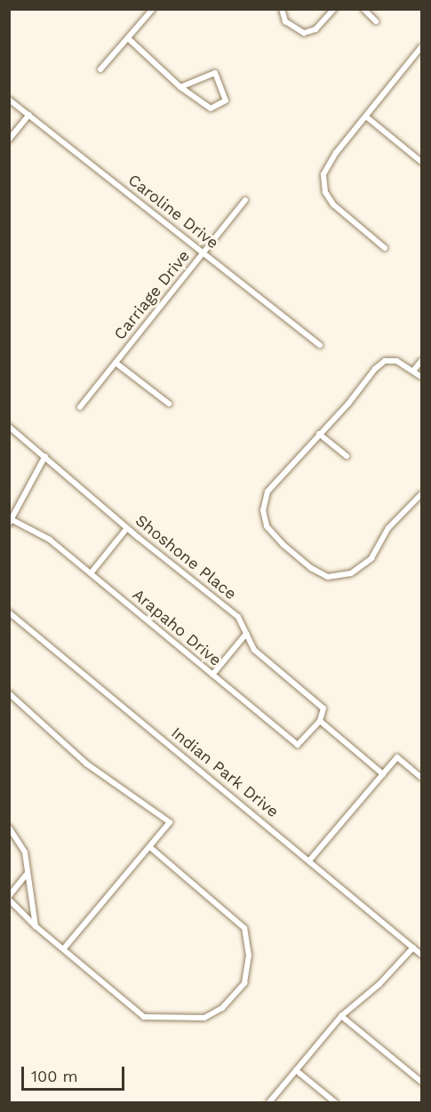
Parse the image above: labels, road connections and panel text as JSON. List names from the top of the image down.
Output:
{
  "streets": {
    "street": [
      "Caroline Drive",
      "Carriage Drive",
      "Shoshone Place",
      "Arapaho Drive",
      "Indian Park Drive"
    ]
  },
  "crossings": [
    ["Caroline Drive", "Carriage Drive"],
    ["Shoshone Place", "Arapaho Drive"]
  ],
  "scale_bar": "100 m"
}
